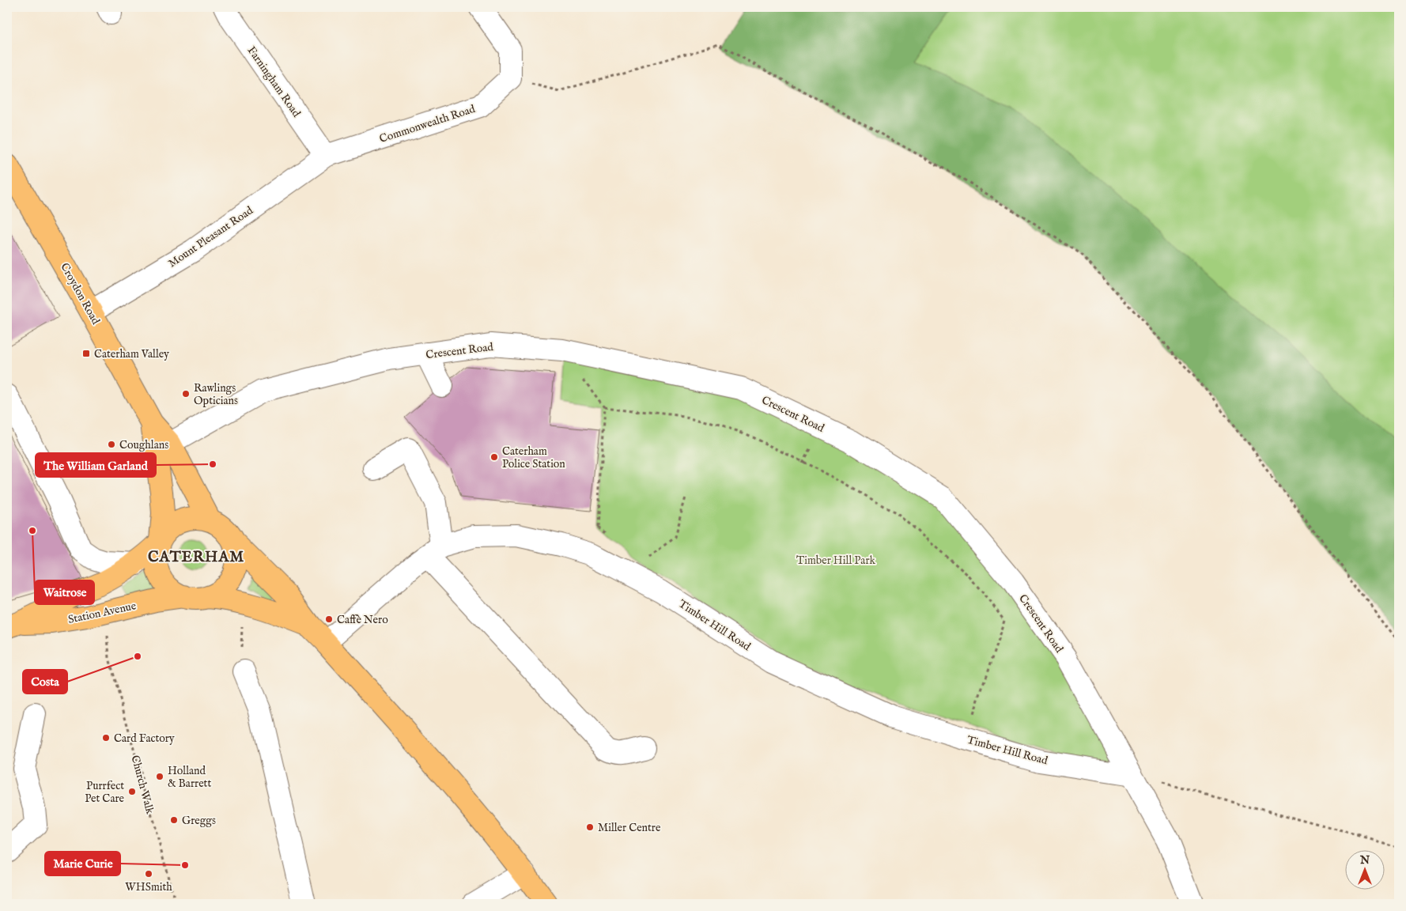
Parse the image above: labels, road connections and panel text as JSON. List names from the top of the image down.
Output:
{
  "streets": {
    "main road": ["Croydon Road", "Station Avenue"],
    "street": [
      "Farningham Road",
      "Commonwealth Road",
      "Mount Pleasant Road",
      "Crescent Road",
      "Timber Hill Road"
    ],
    "path": ["Church Walk"]
  },
  "crossings": [
    ["Farningham Road", "Commonwealth Road"],
    ["Farningham Road", "Mount Pleasant Road"],
    ["Commonwealth Road", "Mount Pleasant Road"],
    ["Mount Pleasant Road", "Croydon Road"],
    ["Croydon Road", "Crescent Road"],
    ["Croydon Road", "Station Avenue"],
    ["Crescent Road", "Timber Hill Road"]
  ],
  "districts": ["CATERHAM"],
  "parks": ["Timber Hill Park"],
  "places": {
    "transit": ["Caterham Valley"],
    "other": [
      "Rawlings Opticians",
      "Coughlans",
      "Caterham Police Station",
      "The William Garland",
      "Waitrose",
      "Caffè Nero",
      "Costa",
      "Card Factory",
      "Holland & Barrett",
      "Purrfect Pet Care",
      "Greggs",
      "Miller Centre",
      "Marie Curie",
      "WHSmith"
    ]
  },
  "north": "top"
}
